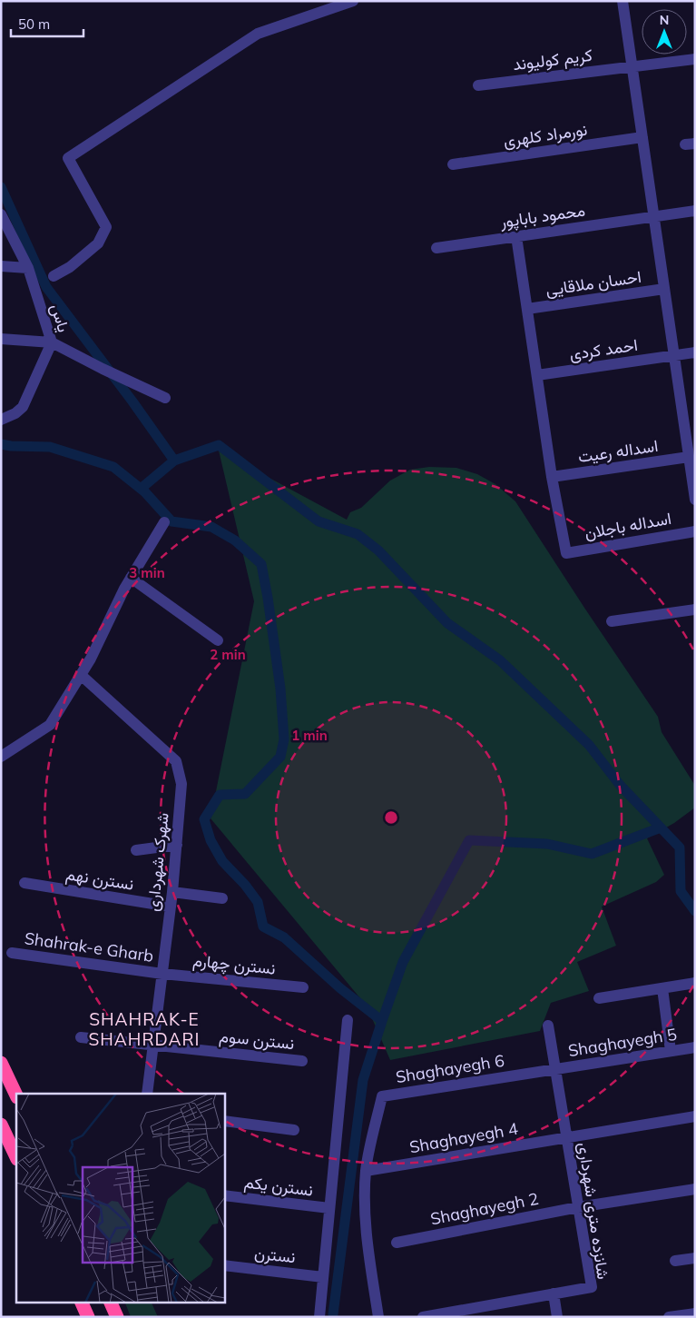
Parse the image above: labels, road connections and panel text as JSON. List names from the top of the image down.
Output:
{
  "streets": {
    "street": [
      "کریم کولیوند",
      "نورمراد کلهری",
      "محمود باباپور",
      "احسان ملاقایی",
      "یاس",
      "احمد کردی",
      "اسداله رعیت",
      "اسداله باجلان",
      "شهرک شهرداری",
      "نسترن نهم",
      "Shahrak-e Gharb",
      "نسترن چهارم",
      "نسترن سوم",
      "Shaghayegh 5",
      "Shaghayegh 6",
      "Shaghayegh 4",
      "نسترن یکم",
      "Shaghayegh 2",
      "شانزده متری شهرداری",
      "نسترن"
    ]
  },
  "crossings": [
    ["اسداله رعیت", "اسداله باجلان"],
    ["شهرک شهرداری", "نسترن نهم"],
    ["شهرک شهرداری", "Shahrak-e Gharb"],
    ["شهرک شهرداری", "نسترن چهارم"],
    ["شهرک شهرداری", "نسترن سوم"],
    ["Shahrak-e Gharb", "نسترن چهارم"],
    ["Shaghayegh 5", "Shaghayegh 6"],
    ["Shaghayegh 5", "شانزده متری شهرداری"],
    ["Shaghayegh 6", "Shaghayegh 4"],
    ["Shaghayegh 6", "شانزده متری شهرداری"],
    ["Shaghayegh 4", "شانزده متری شهرداری"],
    ["Shaghayegh 2", "شانزده متری شهرداری"]
  ],
  "districts": ["SHAHRAK-E SHAHRDARI"],
  "scale_bar": "50 m",
  "north": "top",
  "rings": ["3 min", "2 min", "1 min"]
}
